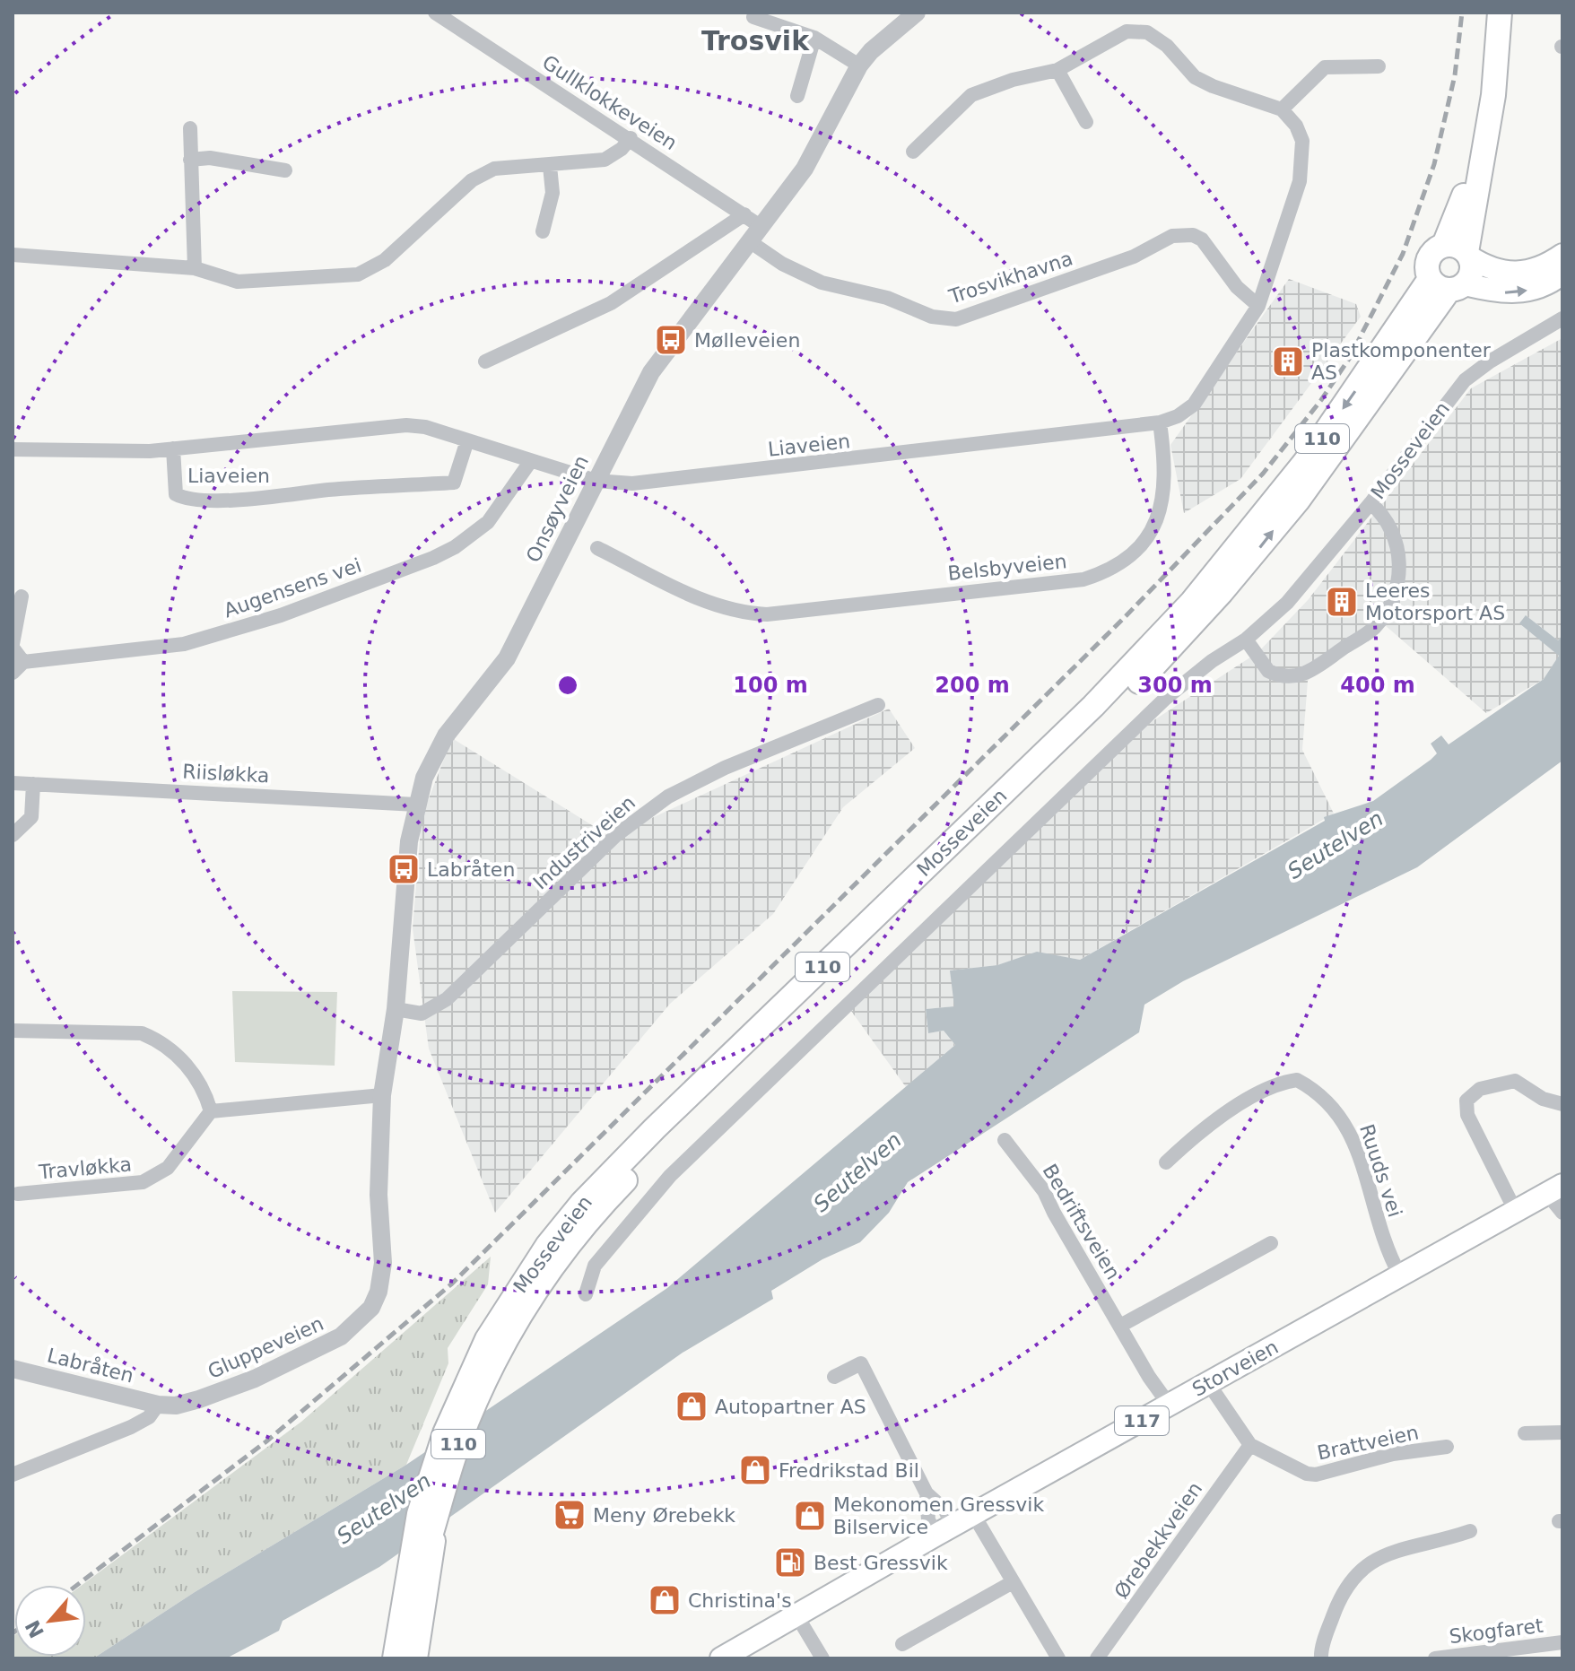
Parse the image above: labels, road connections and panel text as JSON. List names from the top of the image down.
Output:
{
  "streets": {
    "highway": ["110", "Mosseveien"],
    "main road": ["Storveien", "117"],
    "street": [
      "Gullklokkeveien",
      "Trosvikhavna",
      "Liaveien",
      "Onsøyveien",
      "Belsbyveien",
      "Augensens vei",
      "Riisløkka",
      "Industriveien",
      "Travløkka",
      "Ruuds vei",
      "Bedriftsveien",
      "Gluppeveien",
      "Labråten",
      "Brattveien",
      "Ørebekkveien",
      "Skogfaret"
    ]
  },
  "crossings": [
    ["Gullklokkeveien", "Trosvikhavna"],
    ["Gullklokkeveien", "Onsøyveien"],
    ["Trosvikhavna", "Onsøyveien"],
    ["110", "Mosseveien"],
    ["Liaveien", "Onsøyveien"],
    ["Liaveien", "Belsbyveien"],
    ["Liaveien", "Augensens vei"],
    ["Onsøyveien", "Riisløkka"],
    ["Onsøyveien", "Industriveien"],
    ["Onsøyveien", "Gluppeveien"],
    ["Industriveien", "Gluppeveien"],
    ["Ruuds vei", "Storveien"],
    ["Bedriftsveien", "Storveien"],
    ["Gluppeveien", "Labråten"],
    ["Storveien", "Brattveien"],
    ["Brattveien", "Ørebekkveien"]
  ],
  "districts": ["Trosvik"],
  "water": ["Seutelven"],
  "places": {
    "bus stop": ["Mølleveien", "Labråten"],
    "building": ["Plastkomponenter AS", "Leeres Motorsport AS"],
    "shop": [
      "Autopartner AS",
      "Fredrikstad Bil",
      "Mekonomen Gressvik Bilservice",
      "Christina's"
    ],
    "supermarket": ["Meny Ørebekk"],
    "fuel station": ["Best Gressvik"]
  },
  "north": "bottom left",
  "rings": [
    "100 m",
    "200 m",
    "300 m",
    "400 m"
  ]
}
